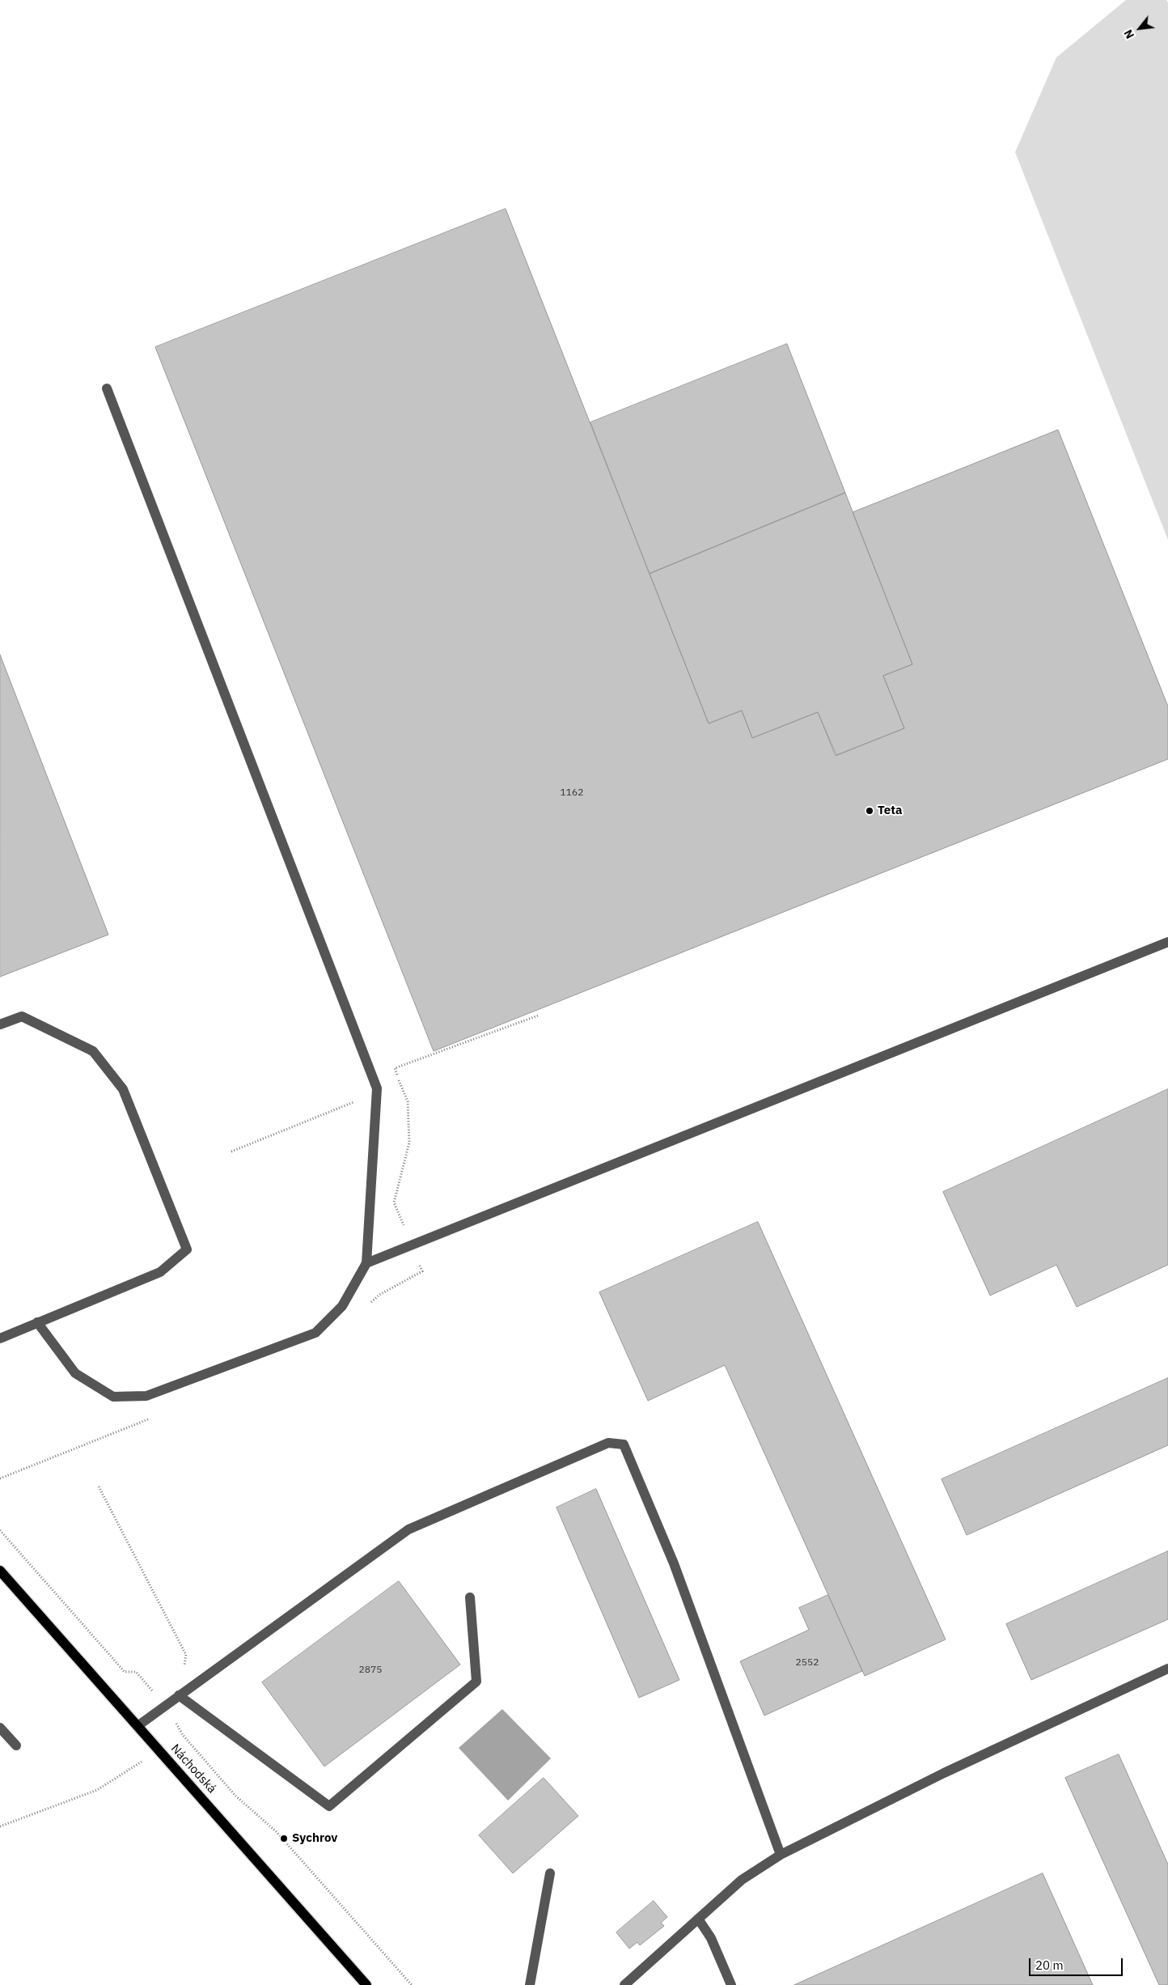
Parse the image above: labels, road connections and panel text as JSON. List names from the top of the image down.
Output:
{
  "streets": {
    "main road": ["Náchodská"]
  },
  "places": ["Teta", "Sychrov"],
  "house_numbers": ["1162", "2552", "2875"],
  "scale_bar": "20 m",
  "north": "bottom left"
}
